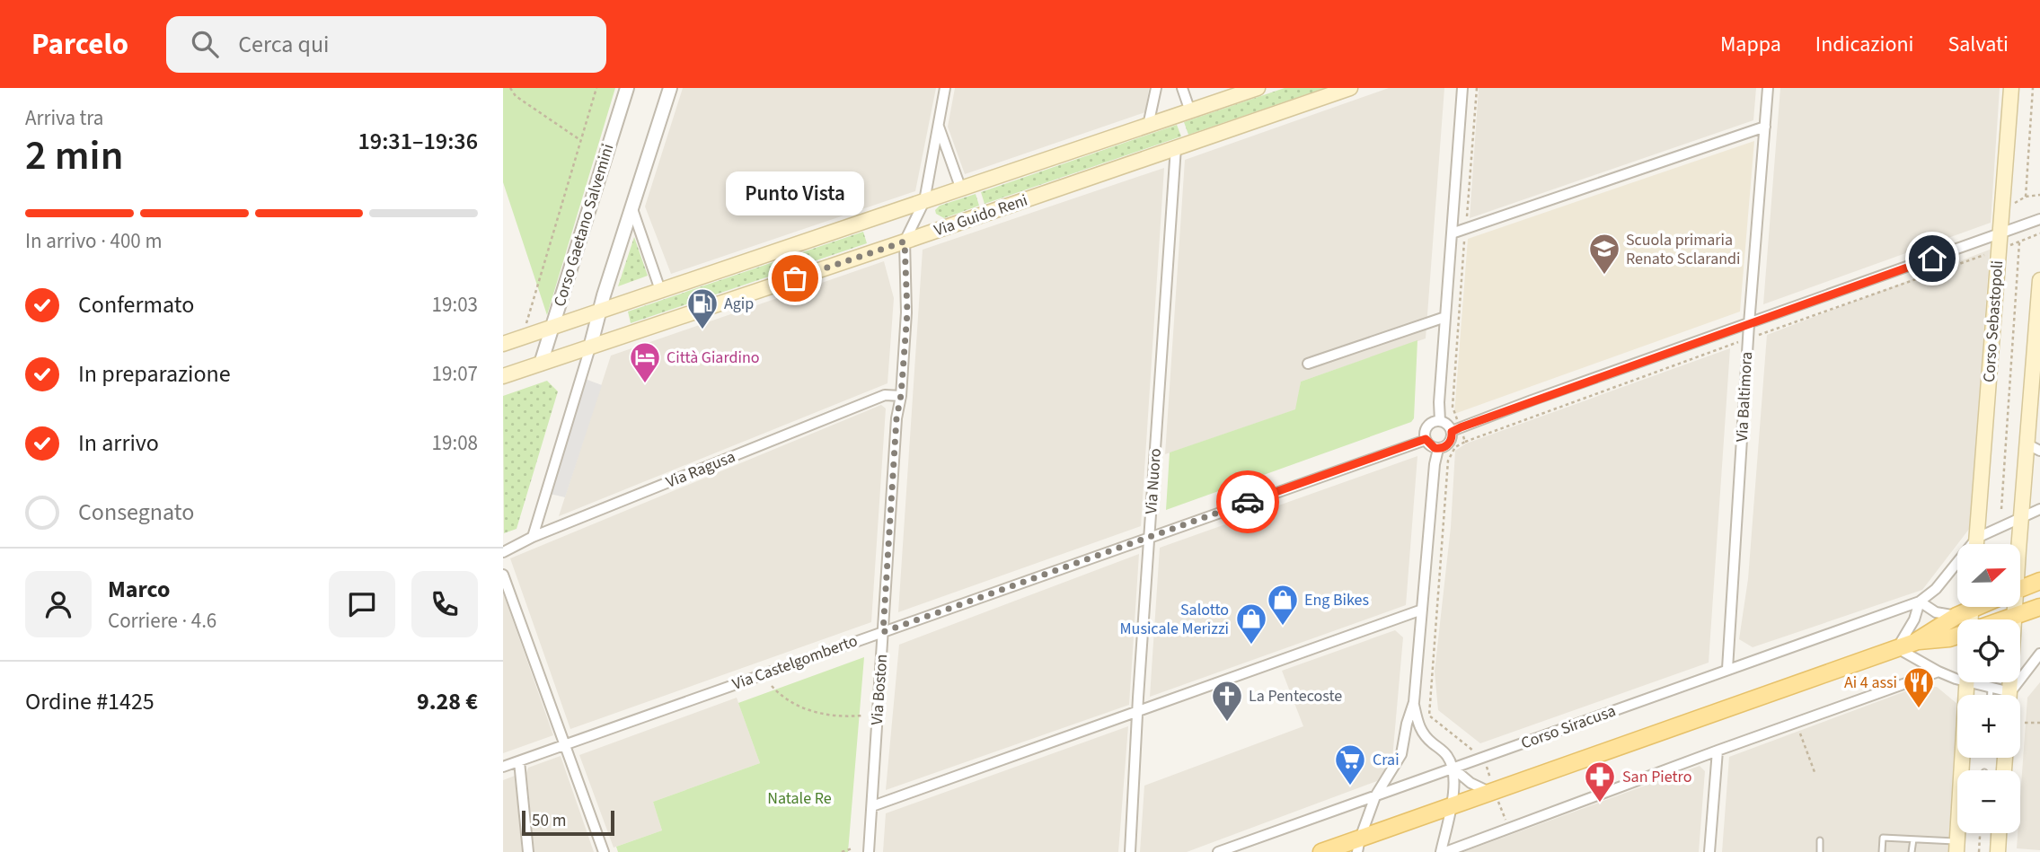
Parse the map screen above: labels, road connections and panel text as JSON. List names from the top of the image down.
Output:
{
  "streets": {
    "main road": ["Via Guido Reni", "Corso Sebastopoli"],
    "street": [
      "Corso Gaetano Salvemini",
      "Via Baltimora",
      "Via Ragusa",
      "Via Nuoro",
      "Via Castelgomberto",
      "Via Boston",
      "Corso Siracusa"
    ]
  },
  "crossings": [
    ["Via Guido Reni", "Corso Gaetano Salvemini"],
    ["Via Guido Reni", "Via Nuoro"],
    ["Via Guido Reni", "Via Boston"],
    ["Corso Sebastopoli", "Corso Siracusa"],
    ["Via Baltimora", "Corso Siracusa"],
    ["Via Ragusa", "Via Boston"],
    ["Via Nuoro", "Via Castelgomberto"],
    ["Via Castelgomberto", "Via Boston"]
  ],
  "parks": ["Natale Re"],
  "places": {
    "school or university": ["Scuola primaria Renato Sclarandi"],
    "other": ["Punto Vista"],
    "fuel station": ["Agip"],
    "hotel": ["Città Giardino"],
    "shop": ["Eng Bikes", "Salotto Musicale Merizzi"],
    "restaurant": ["Ai 4 assi"],
    "church": ["La Pentecoste"],
    "supermarket": ["Crai"],
    "pharmacy": ["San Pietro"]
  },
  "scale_bar": "50 m",
  "north": "right",
  "page": {
    "header": "Parcelo",
    "search": "Cerca qui",
    "nav": ["Mappa", "Indicazioni", "Salvati"],
    "heading": ["2 min", "Arriva tra", "19:31–19:36"],
    "panel": [
      "Marco",
      "Corriere · 4.6",
      "Ordine #1425",
      "9.28 €"
    ],
    "bubble": "Punto Vista",
    "bar": "In arrivo · 400 m",
    "list": [
      ["Confermato", "19:03"],
      ["In preparazione", "19:07"],
      ["In arrivo", "19:08"],
      "Consegnato"
    ],
    "map_buttons": ["+", "−"],
    "scale": "50 m"
  }
}
